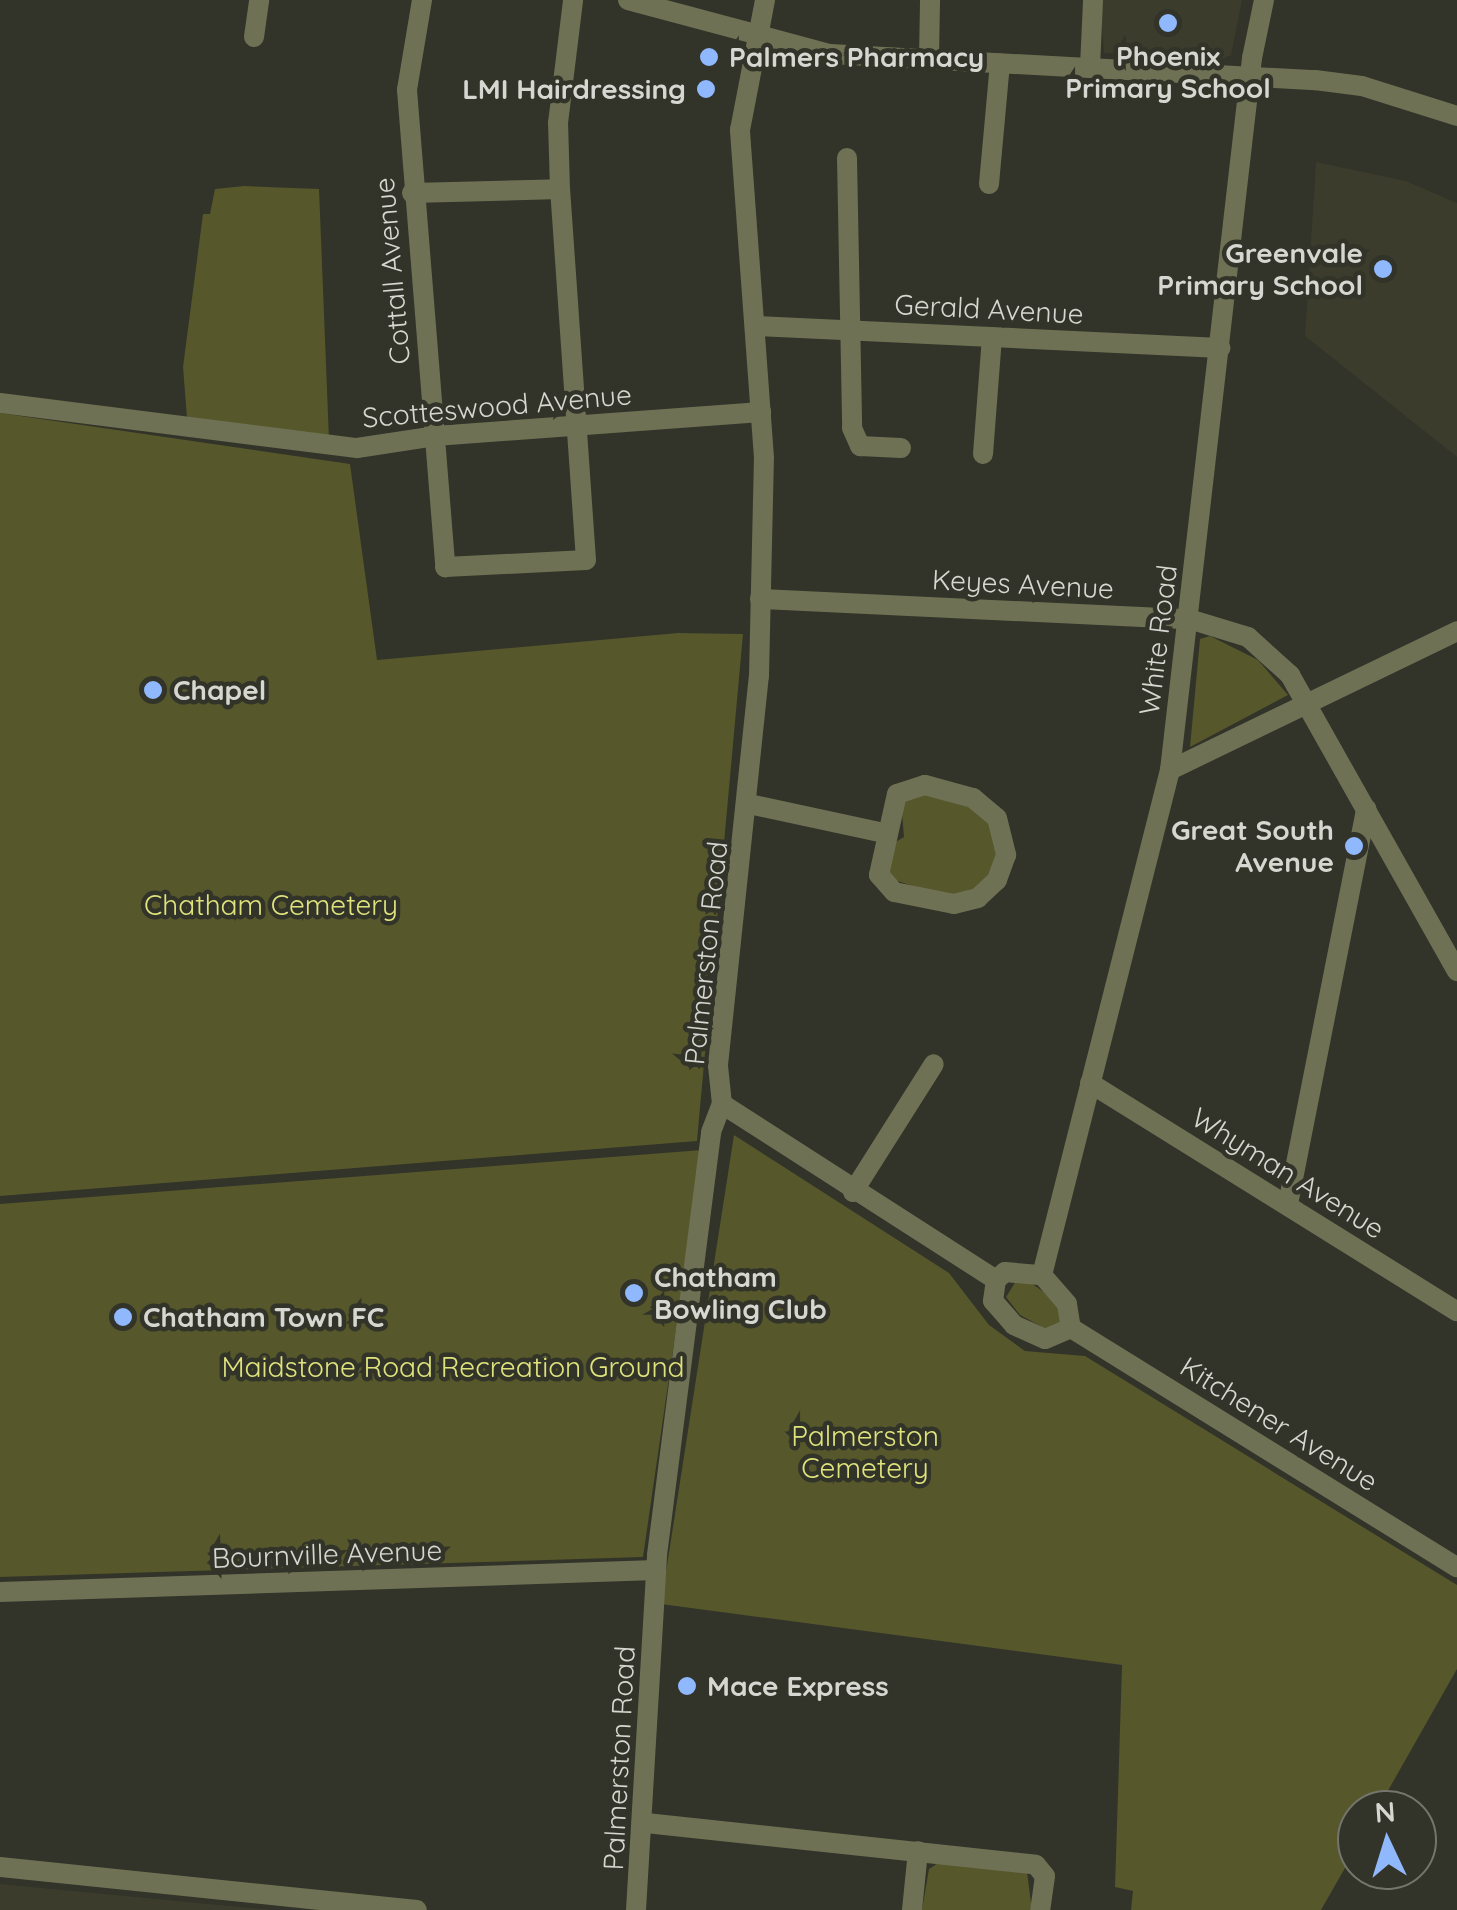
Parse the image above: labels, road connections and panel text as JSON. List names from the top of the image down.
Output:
{
  "streets": {
    "street": [
      "Cottall Avenue",
      "Gerald Avenue",
      "Scotteswood Avenue",
      "Keyes Avenue",
      "White Road",
      "Palmerston Road",
      "Whyman Avenue",
      "Kitchener Avenue",
      "Bournville Avenue"
    ]
  },
  "crossings": [
    ["Cottall Avenue", "Scotteswood Avenue"],
    ["Gerald Avenue", "White Road"],
    ["Gerald Avenue", "Palmerston Road"],
    ["Scotteswood Avenue", "Palmerston Road"],
    ["Keyes Avenue", "White Road"],
    ["Keyes Avenue", "Palmerston Road"],
    ["White Road", "Whyman Avenue"],
    ["White Road", "Kitchener Avenue"],
    ["Palmerston Road", "Bournville Avenue"]
  ],
  "parks": ["Chatham Cemetery", "Maidstone Road Recreation Ground", "Palmerston Cemetery"],
  "places": [
    "Phoenix Primary School",
    "Palmers Pharmacy",
    "LMI Hairdressing",
    "Greenvale Primary School",
    "Chapel",
    "Great South Avenue",
    "Chatham Bowling Club",
    "Chatham Town FC",
    "Mace Express"
  ],
  "north": "top"
}
